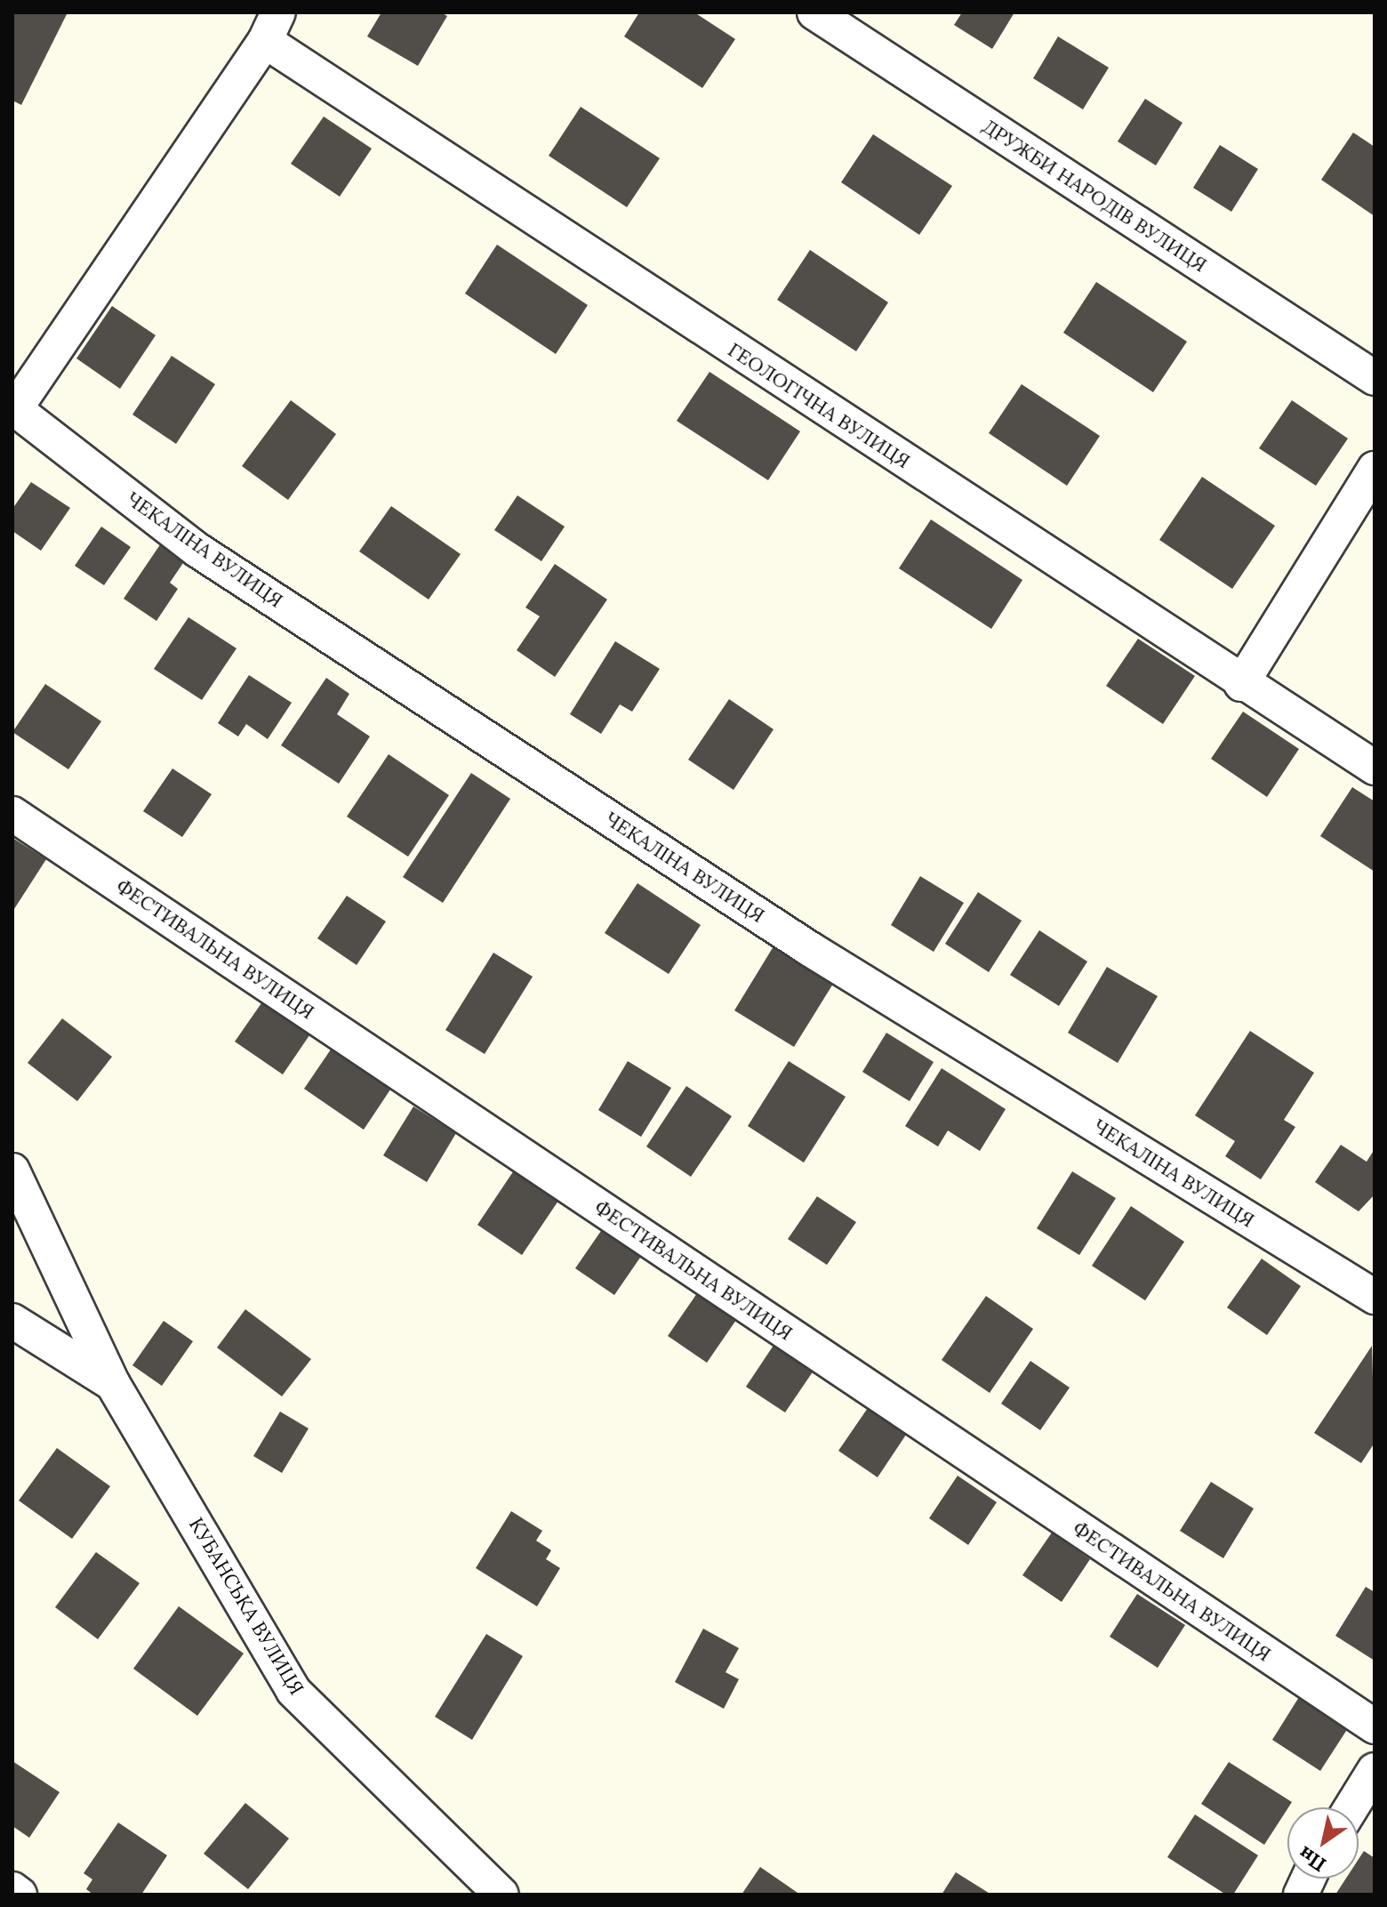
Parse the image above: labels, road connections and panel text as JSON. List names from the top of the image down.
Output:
{
  "streets": {
    "street": [
      "ДРУЖБИ НАРОДІВ ВУЛИЦЯ",
      "ГЕОЛОГІЧНА ВУЛИЦЯ",
      "ЧЕКАЛІНА ВУЛИЦЯ",
      "ФЕСТИВАЛЬНА ВУЛИЦЯ",
      "КУБАНСЬКА ВУЛИЦЯ"
    ]
  },
  "north": "bottom left"
}
